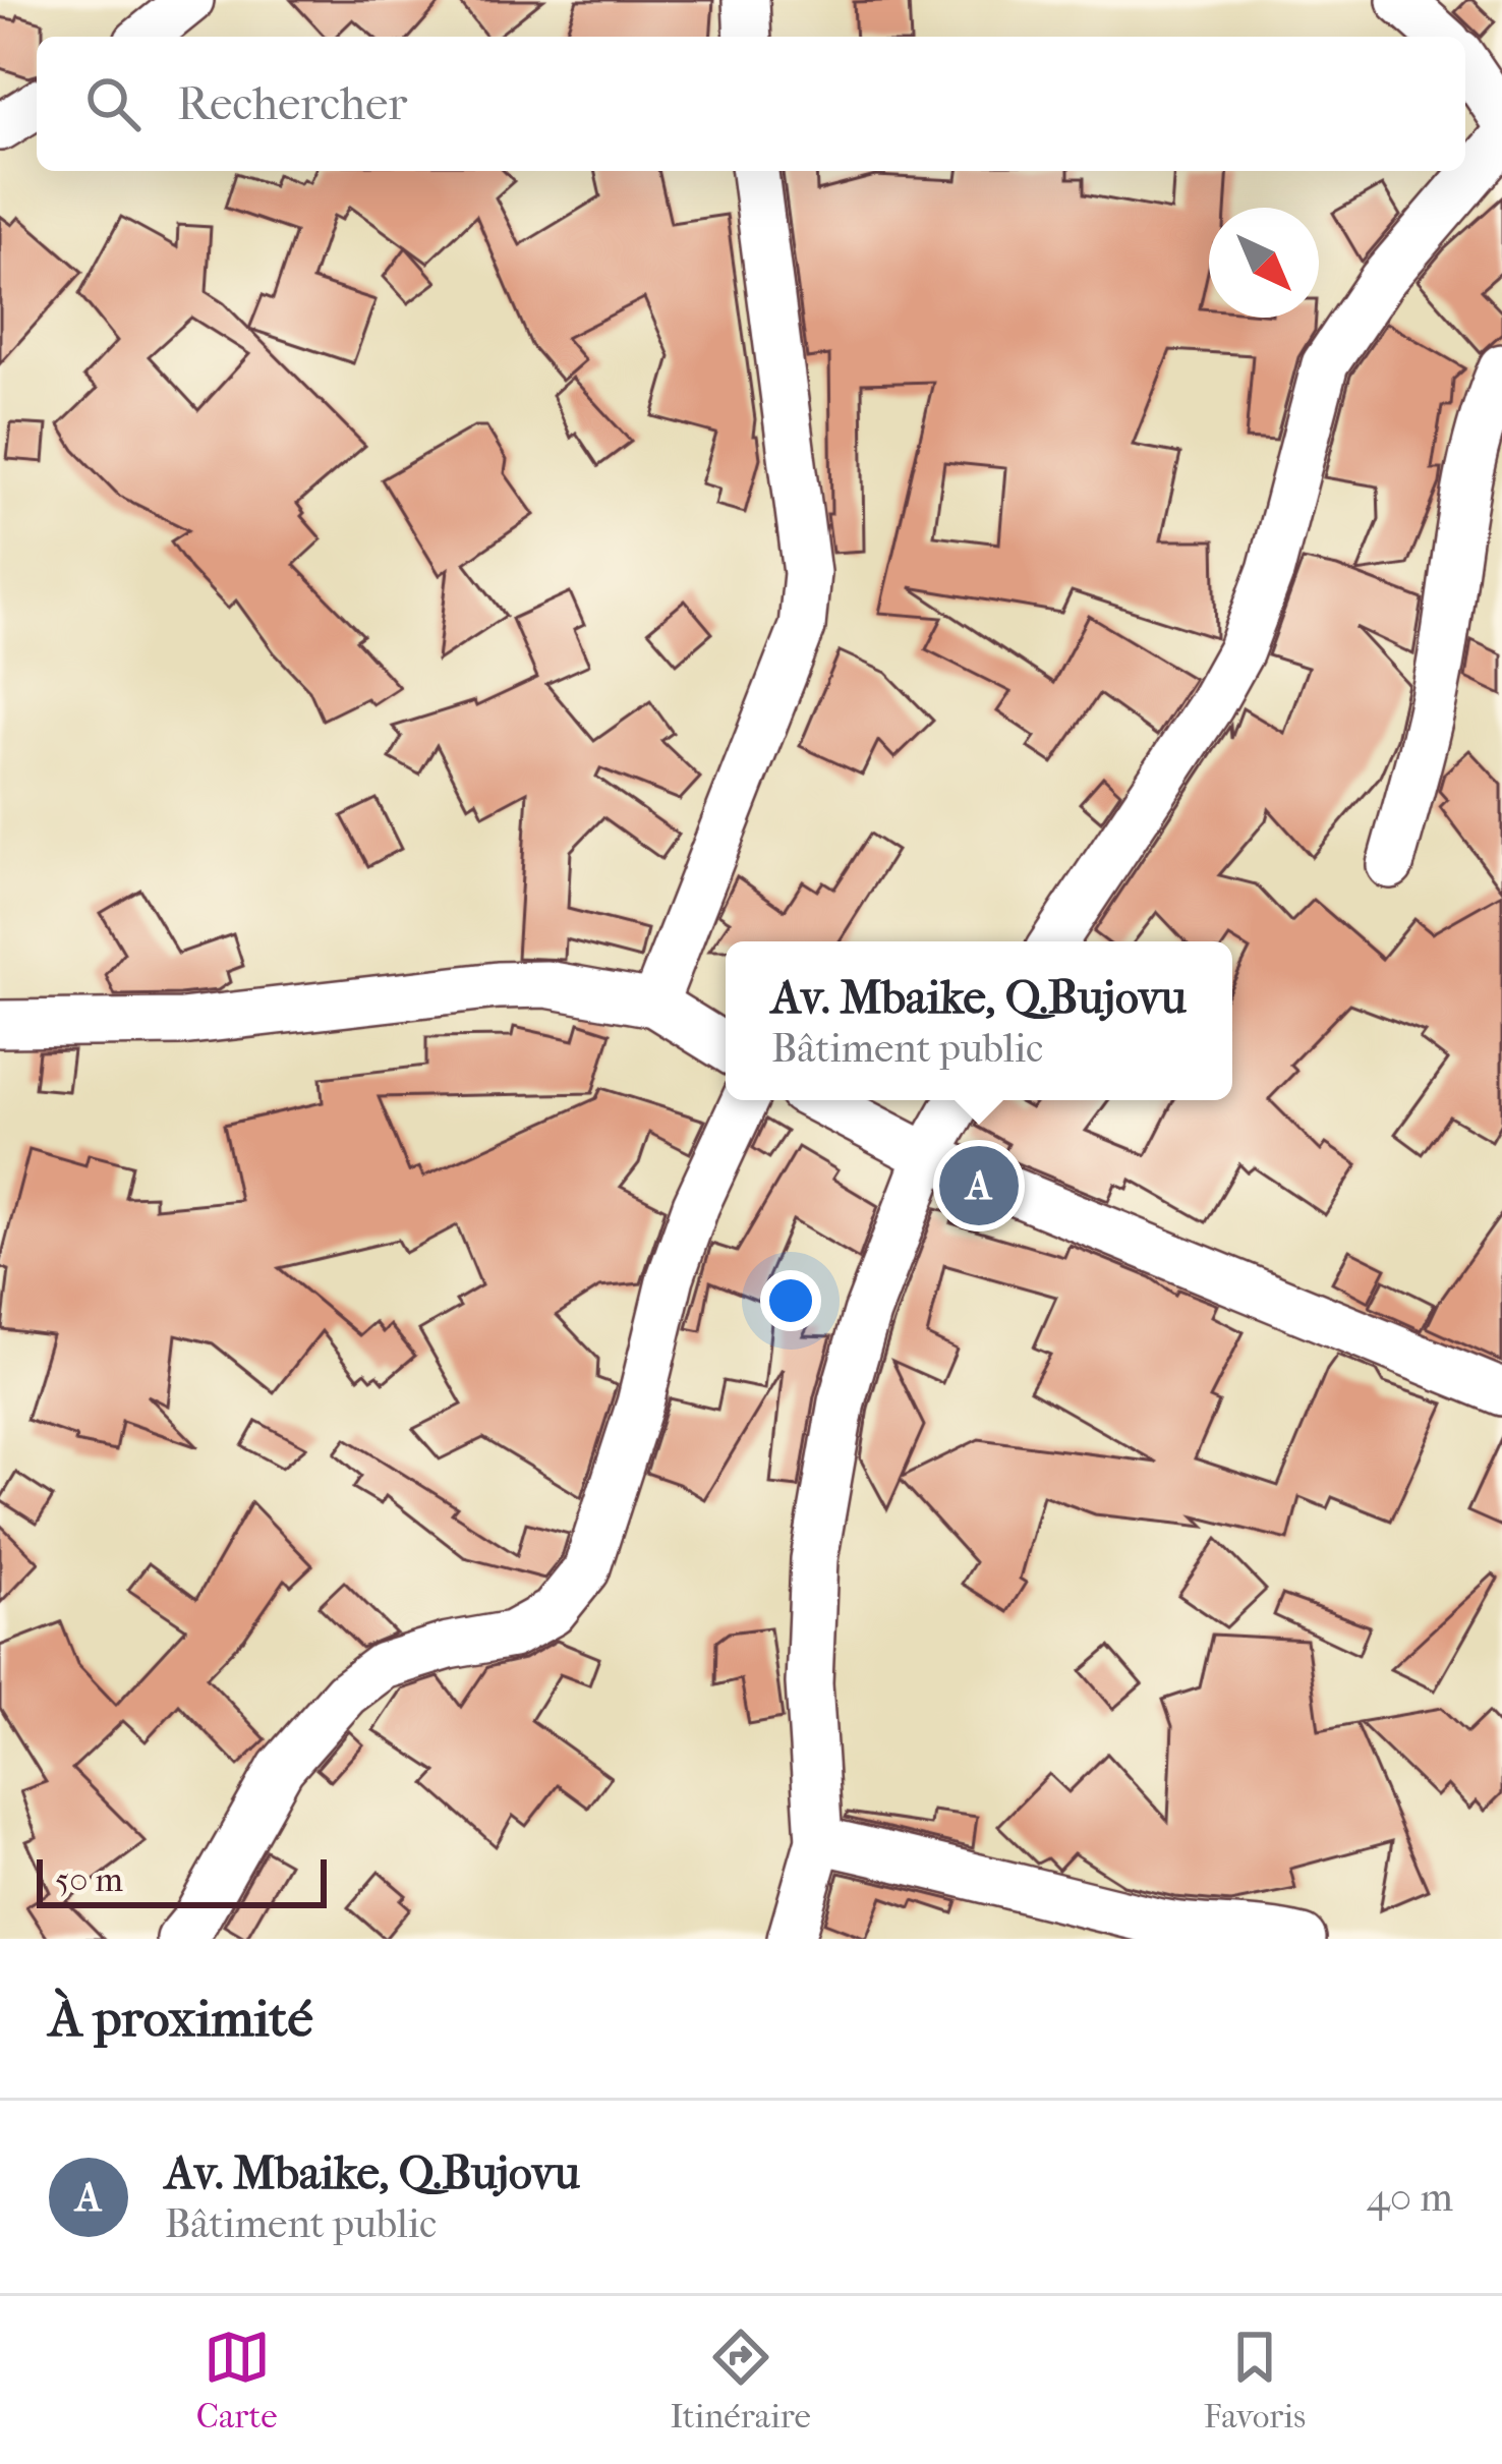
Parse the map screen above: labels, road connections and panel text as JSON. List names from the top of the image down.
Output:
{
  "scale_bar": "50 m",
  "north": "bottom right",
  "page": {
    "search": "Rechercher",
    "popup": ["Av. Mbaike, Q.Bujovu", "Bâtiment public"],
    "pins": "A",
    "scale": "50 m",
    "heading": "À proximité",
    "list": [
      {
        "mark": "A",
        "name": "Av. Mbaike, Q.Bujovu",
        "note": "Bâtiment public",
        "value": "40 m"
      }
    ],
    "nav": ["Carte", "Itinéraire", "Favoris"]
  }
}
